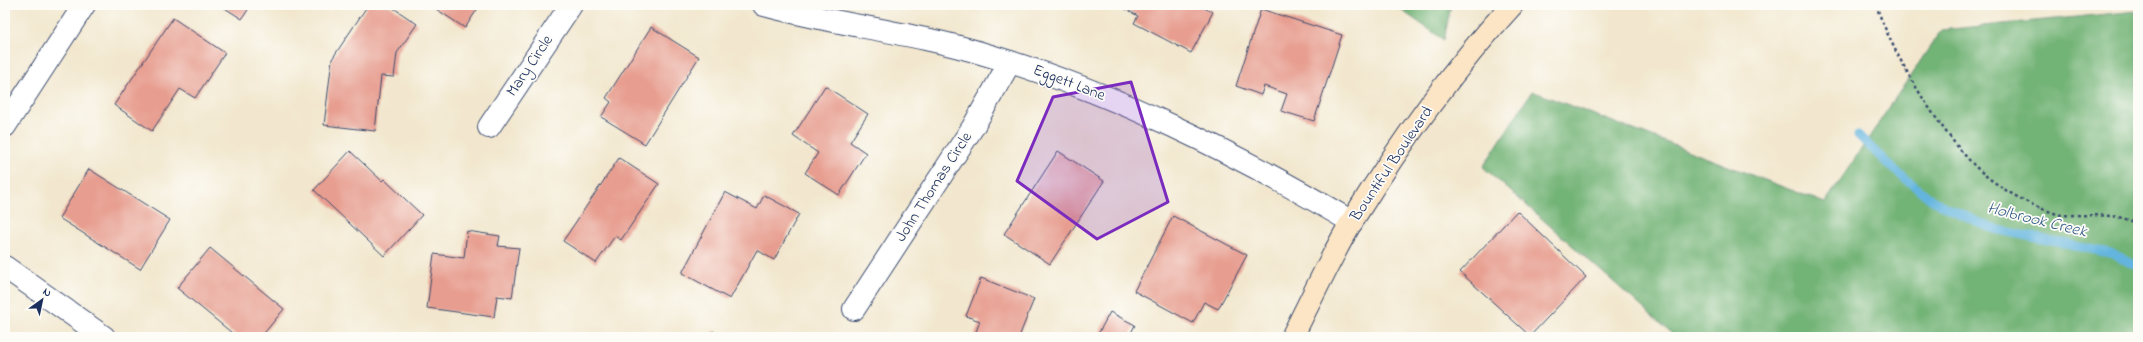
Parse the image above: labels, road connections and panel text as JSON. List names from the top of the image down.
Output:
{
  "streets": {
    "main road": ["Bountiful Boulevard"],
    "street": ["Mary Circle", "Eggett Lane", "John Thomas Circle"]
  },
  "crossings": [
    ["Eggett Lane", "Bountiful Boulevard"],
    ["Eggett Lane", "John Thomas Circle"]
  ],
  "water": ["Holbrook Creek"],
  "north": "top right"
}
